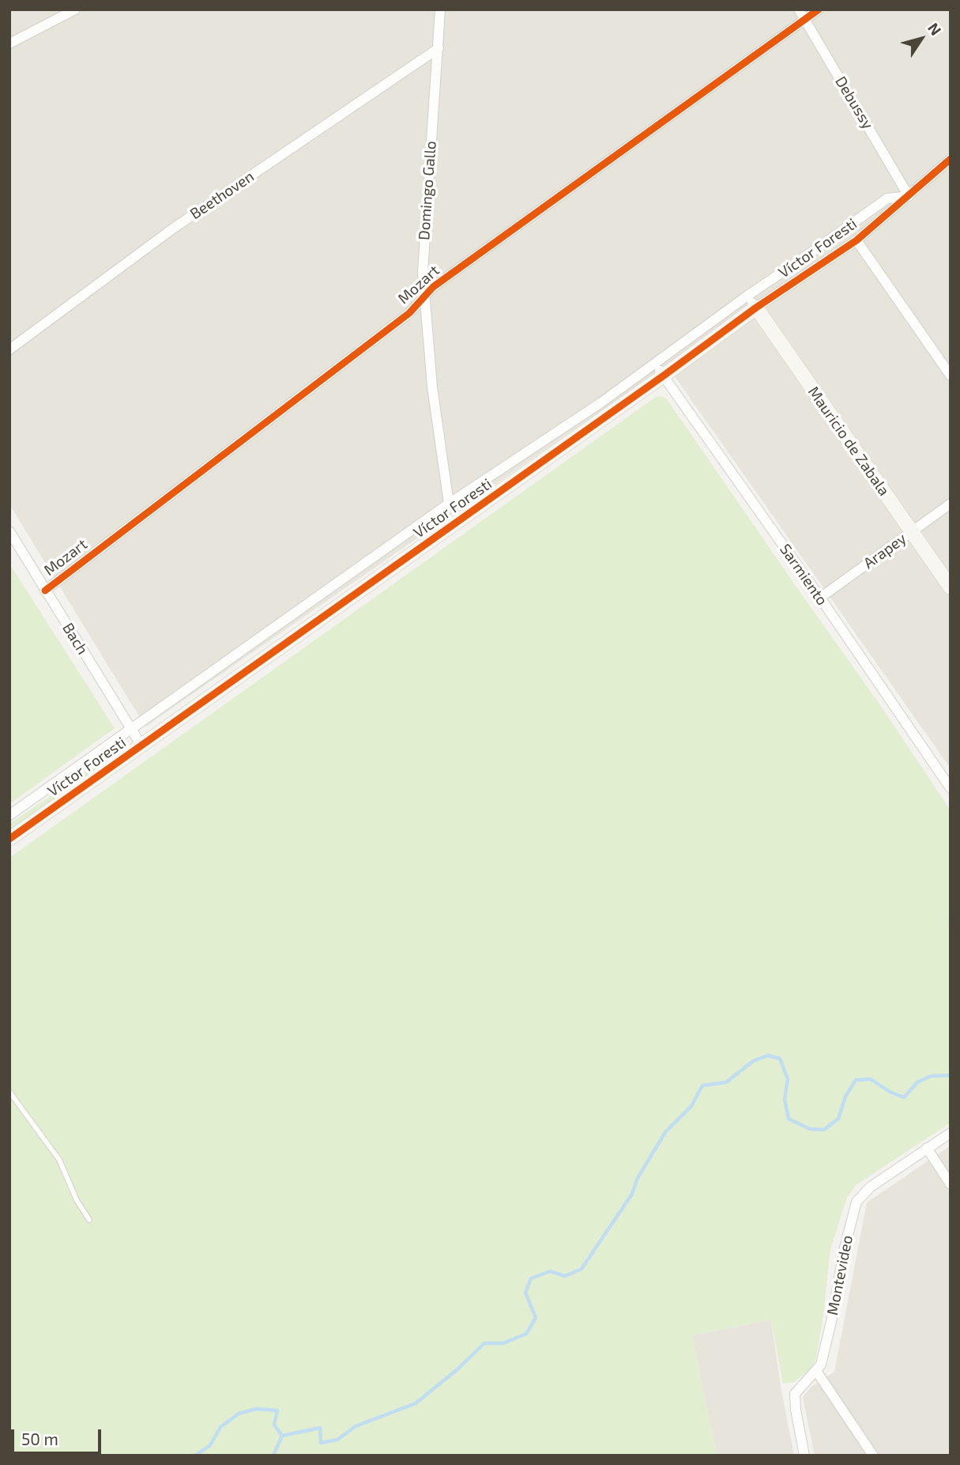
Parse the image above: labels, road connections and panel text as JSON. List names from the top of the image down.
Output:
{
  "streets": {
    "street": [
      "Debussy",
      "Domingo Gallo",
      "Beethoven",
      "Víctor Foresti",
      "Mozart",
      "Mauricio de Zabala",
      "Arapey",
      "Sarmiento",
      "Bach",
      "Montevideo"
    ]
  },
  "crossings": [
    ["Debussy", "Víctor Foresti"],
    ["Debussy", "Mozart"],
    ["Domingo Gallo", "Beethoven"],
    ["Domingo Gallo", "Víctor Foresti"],
    ["Domingo Gallo", "Mozart"],
    ["Víctor Foresti", "Mauricio de Zabala"],
    ["Víctor Foresti", "Sarmiento"],
    ["Víctor Foresti", "Bach"],
    ["Mozart", "Bach"],
    ["Mauricio de Zabala", "Arapey"],
    ["Arapey", "Sarmiento"]
  ],
  "scale_bar": "50 m",
  "north": "top right"
}
